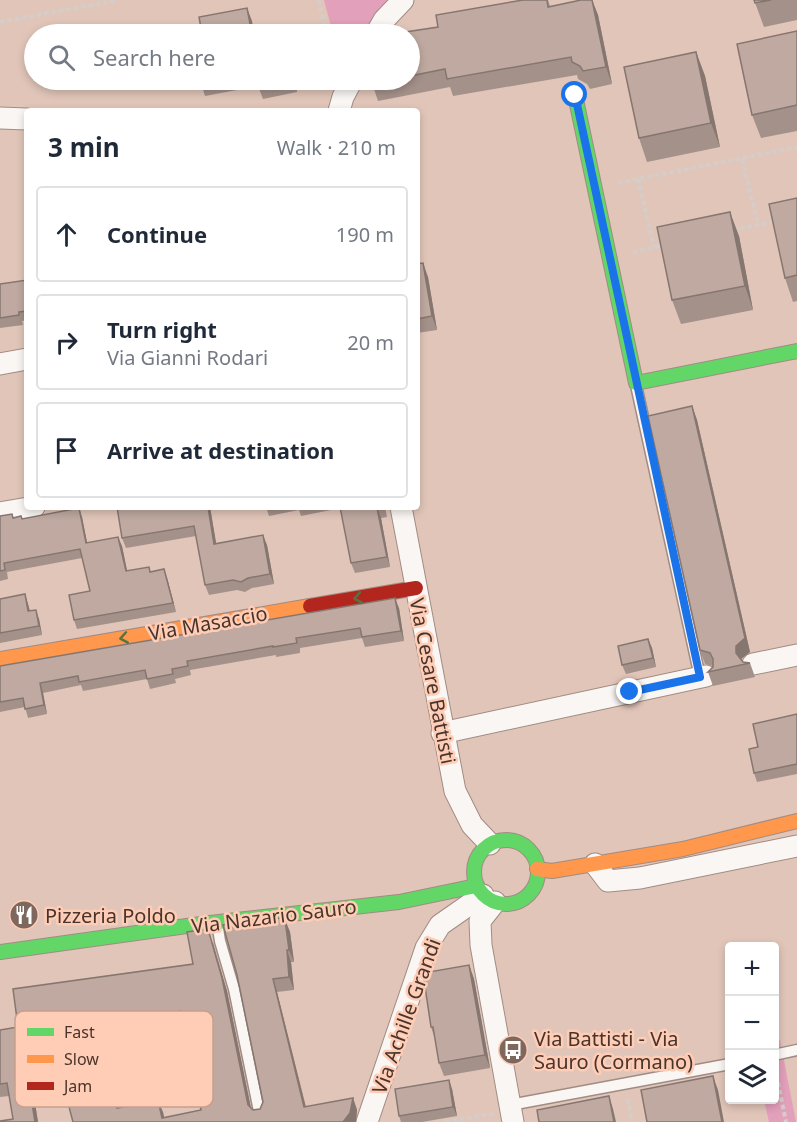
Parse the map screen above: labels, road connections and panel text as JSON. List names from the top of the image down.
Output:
{
  "streets": {
    "street": [
      "Via Masaccio",
      "Via Cesare Battisti",
      "Via Nazario Sauro",
      "Via Achille Grandi"
    ]
  },
  "crossings": [
    ["Via Masaccio", "Via Cesare Battisti"],
    ["Via Cesare Battisti", "Via Nazario Sauro"],
    ["Via Cesare Battisti", "Via Achille Grandi"],
    ["Via Nazario Sauro", "Via Achille Grandi"]
  ],
  "one_way": ["Via Masaccio"],
  "places": {
    "restaurant": ["Pizzeria Poldo"],
    "bus stop": ["Via Battisti - Via Sauro (Cormano)"]
  },
  "legend": ["Fast", "Slow", "Jam"],
  "page": {
    "search": "Search here",
    "heading": ["3 min", "Walk · 210 m"],
    "list": [
      ["Continue", "190 m"],
      ["Turn right", "Via Gianni Rodari", "20 m"],
      "Arrive at destination"
    ],
    "map_buttons": ["+", "−"]
  }
}
